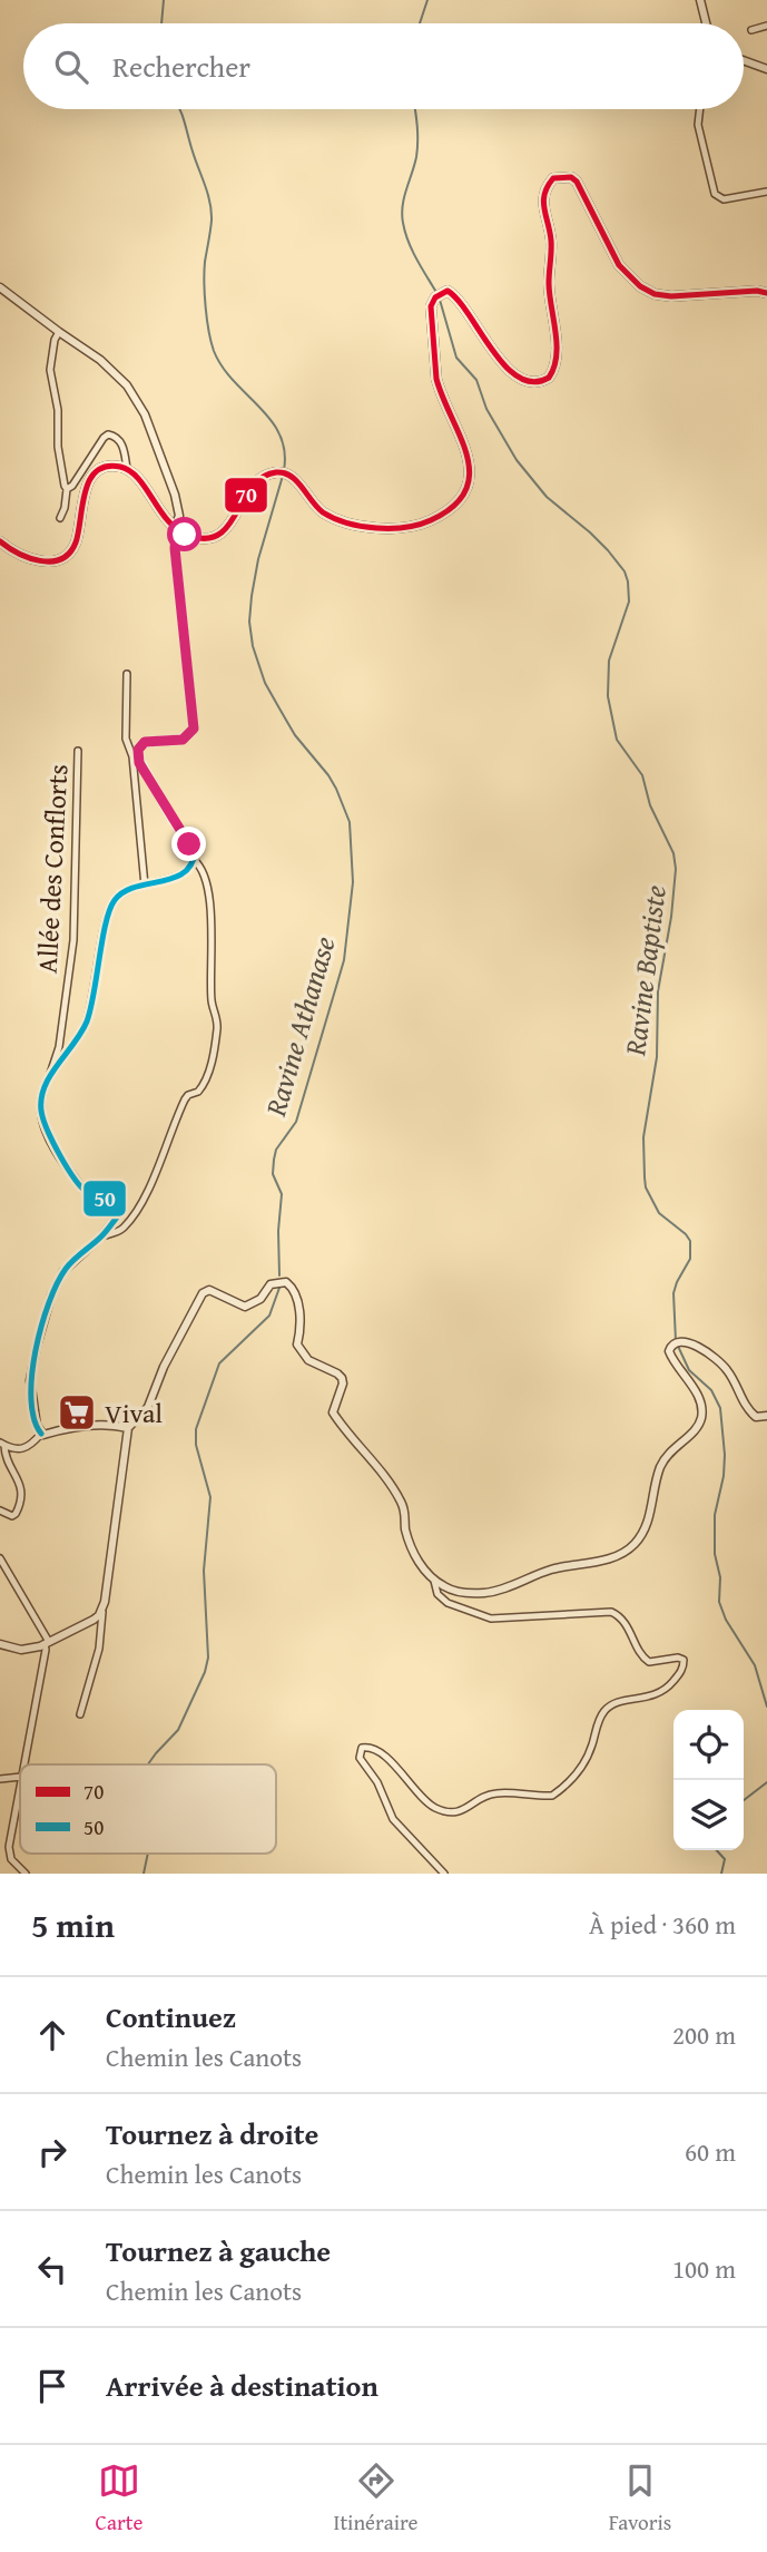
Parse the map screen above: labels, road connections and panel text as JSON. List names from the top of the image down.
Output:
{
  "streets": {
    "street": ["Allée des Conflorts"]
  },
  "water": ["Ravine Baptiste", "Ravine Athanase"],
  "places": {
    "supermarket": ["Vival"]
  },
  "lines": ["transit line 70", "transit line 50"],
  "legend": ["70", "50"],
  "page": {
    "search": "Rechercher",
    "heading": ["5 min", "À pied · 360 m"],
    "list": [
      ["Continuez", "Chemin les Canots", "200 m"],
      ["Tournez à droite", "Chemin les Canots", "60 m"],
      ["Tournez à gauche", "Chemin les Canots", "100 m"],
      "Arrivée à destination"
    ],
    "nav": ["Carte", "Itinéraire", "Favoris"]
  }
}
